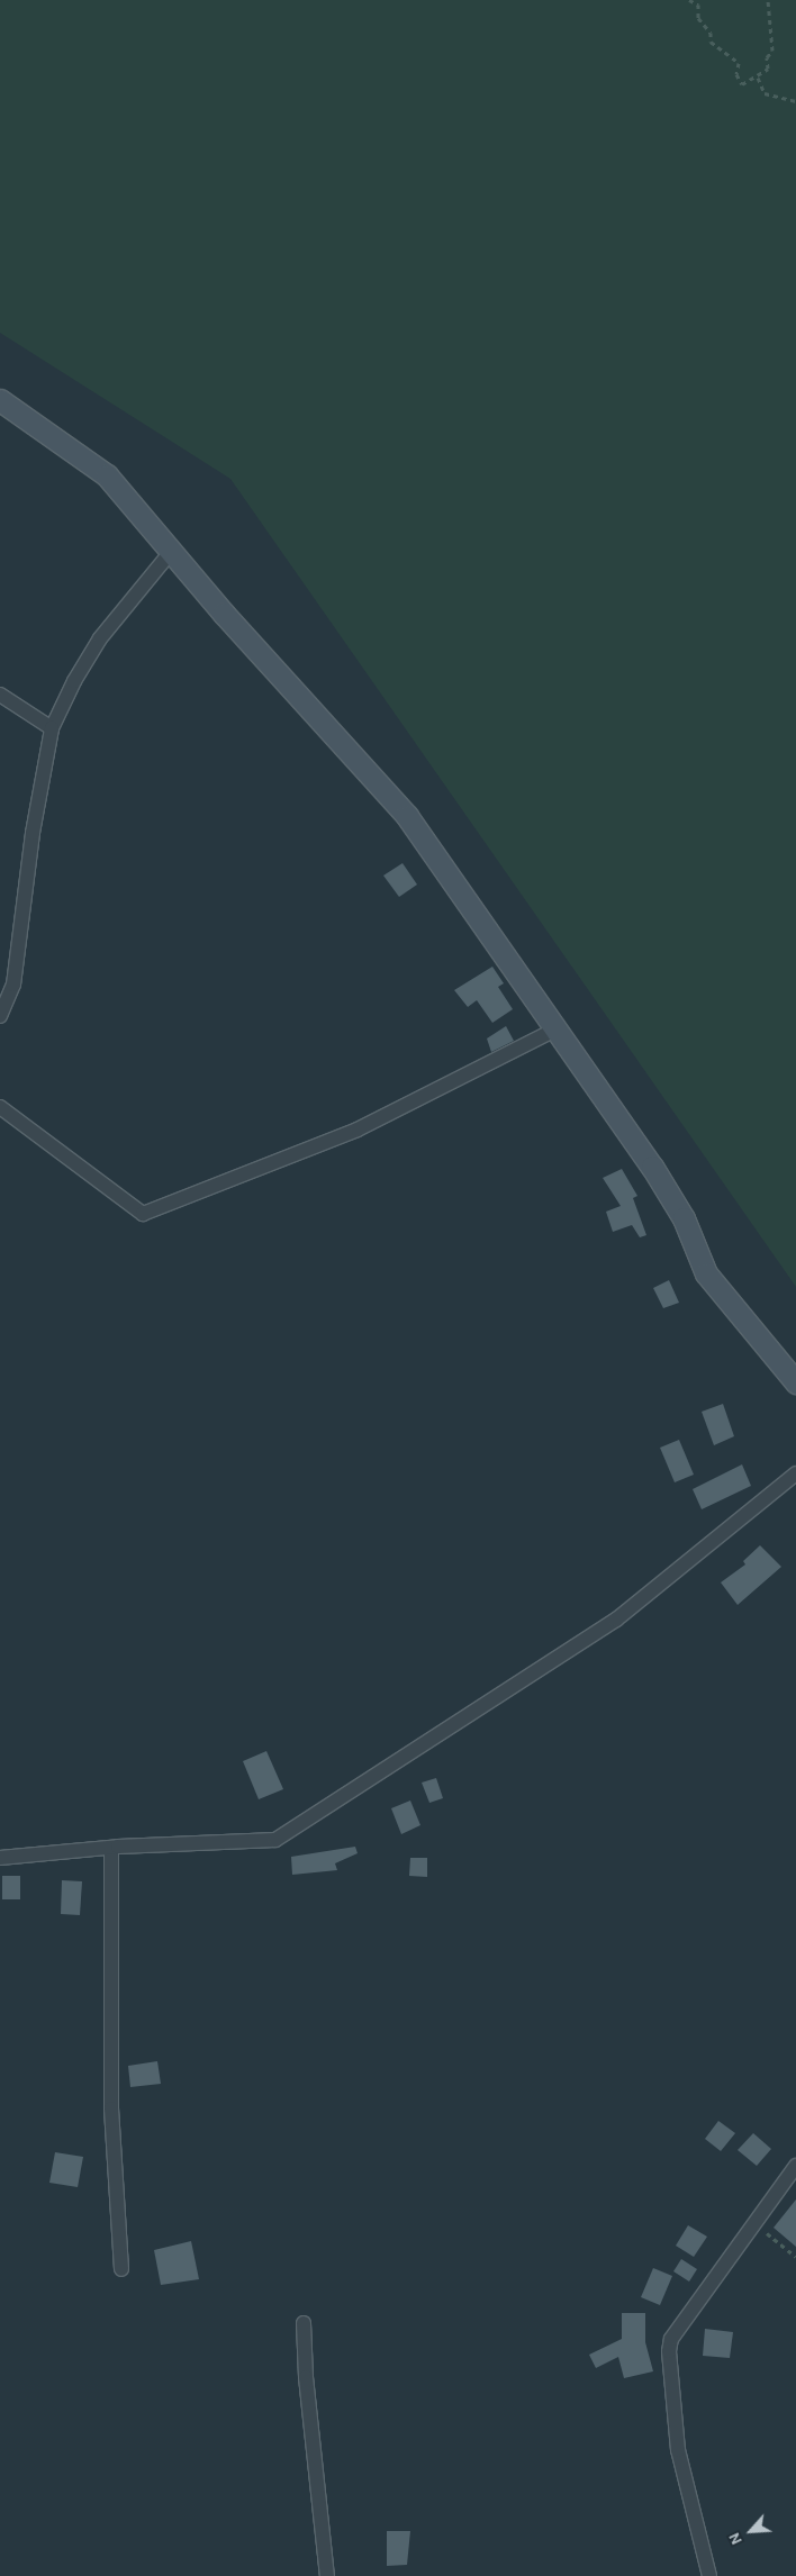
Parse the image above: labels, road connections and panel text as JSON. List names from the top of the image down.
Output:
{
  "north": "bottom left"
}
